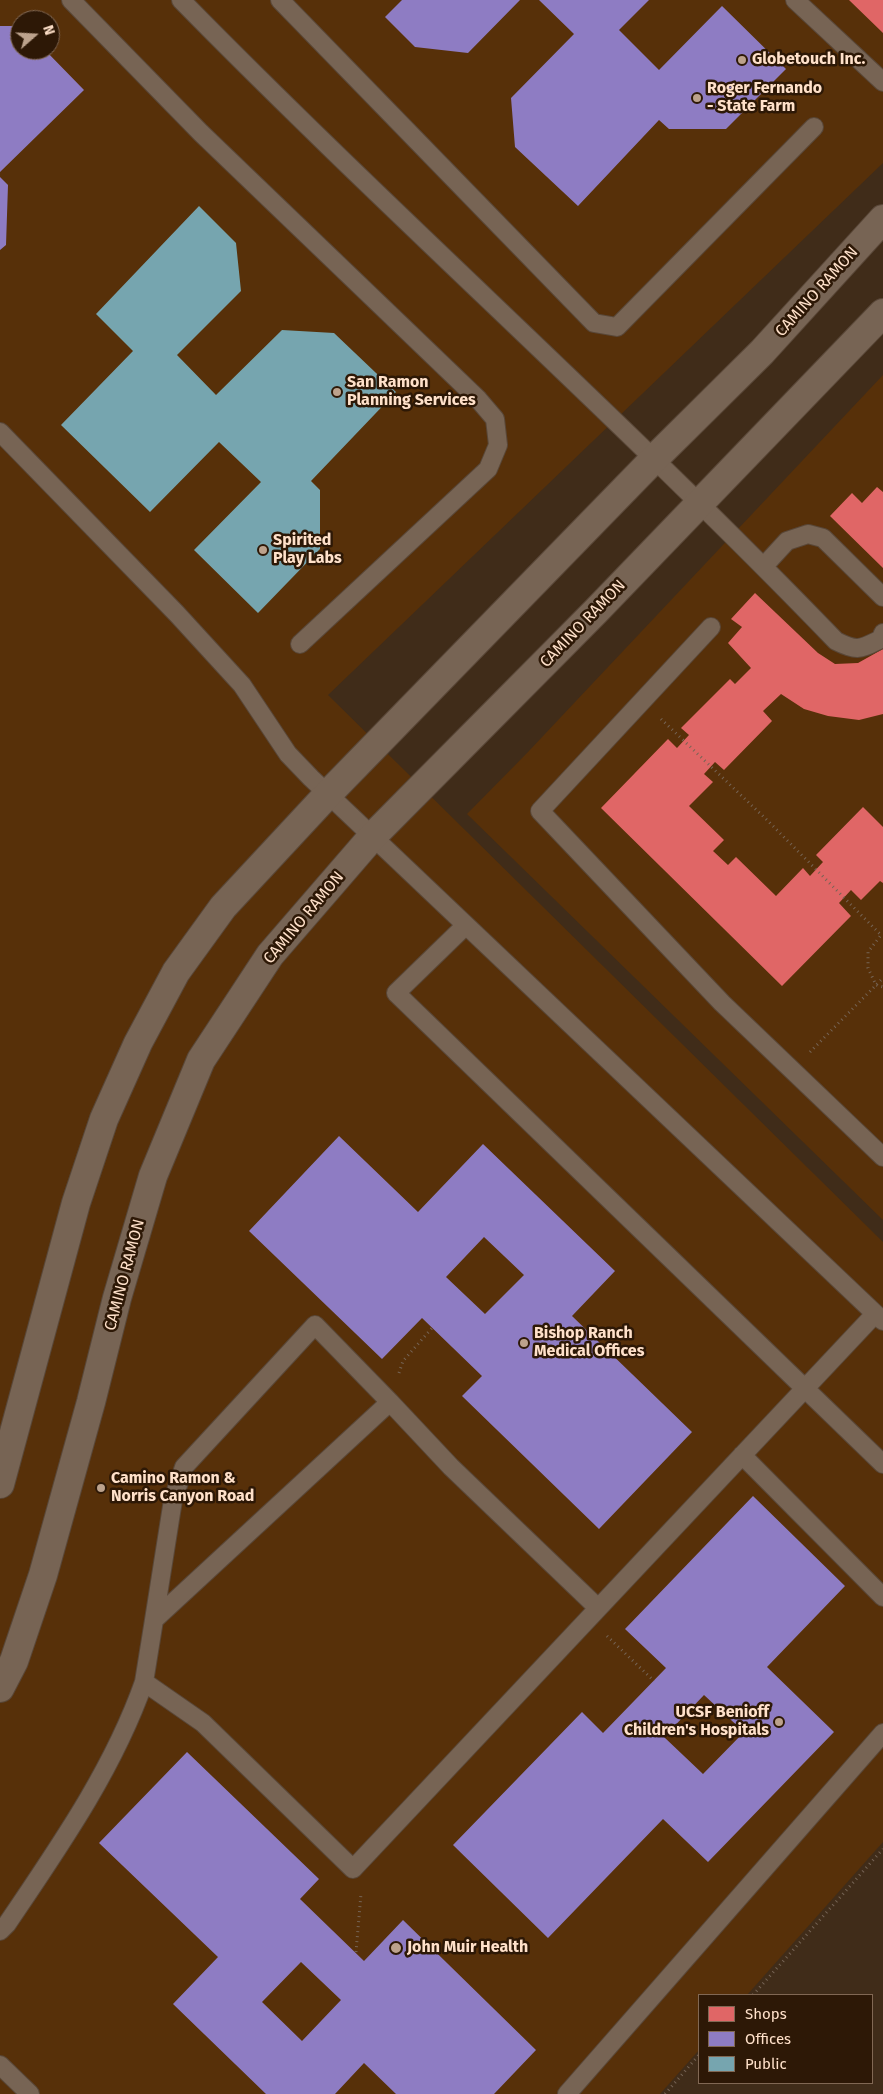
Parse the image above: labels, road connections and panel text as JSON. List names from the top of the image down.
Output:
{
  "streets": {
    "street": ["CAMINO RAMON"]
  },
  "places": [
    "Globetouch Inc.",
    "Roger Fernando - State Farm",
    "San Ramon Planning Services",
    "Spirited Play Labs",
    "Bishop Ranch Medical Offices",
    "Camino Ramon & Norris Canyon Road",
    "UCSF Benioff Children's Hospitals",
    "John Muir Health"
  ],
  "legend": ["Shops", "Offices", "Public"],
  "north": "right"
}
